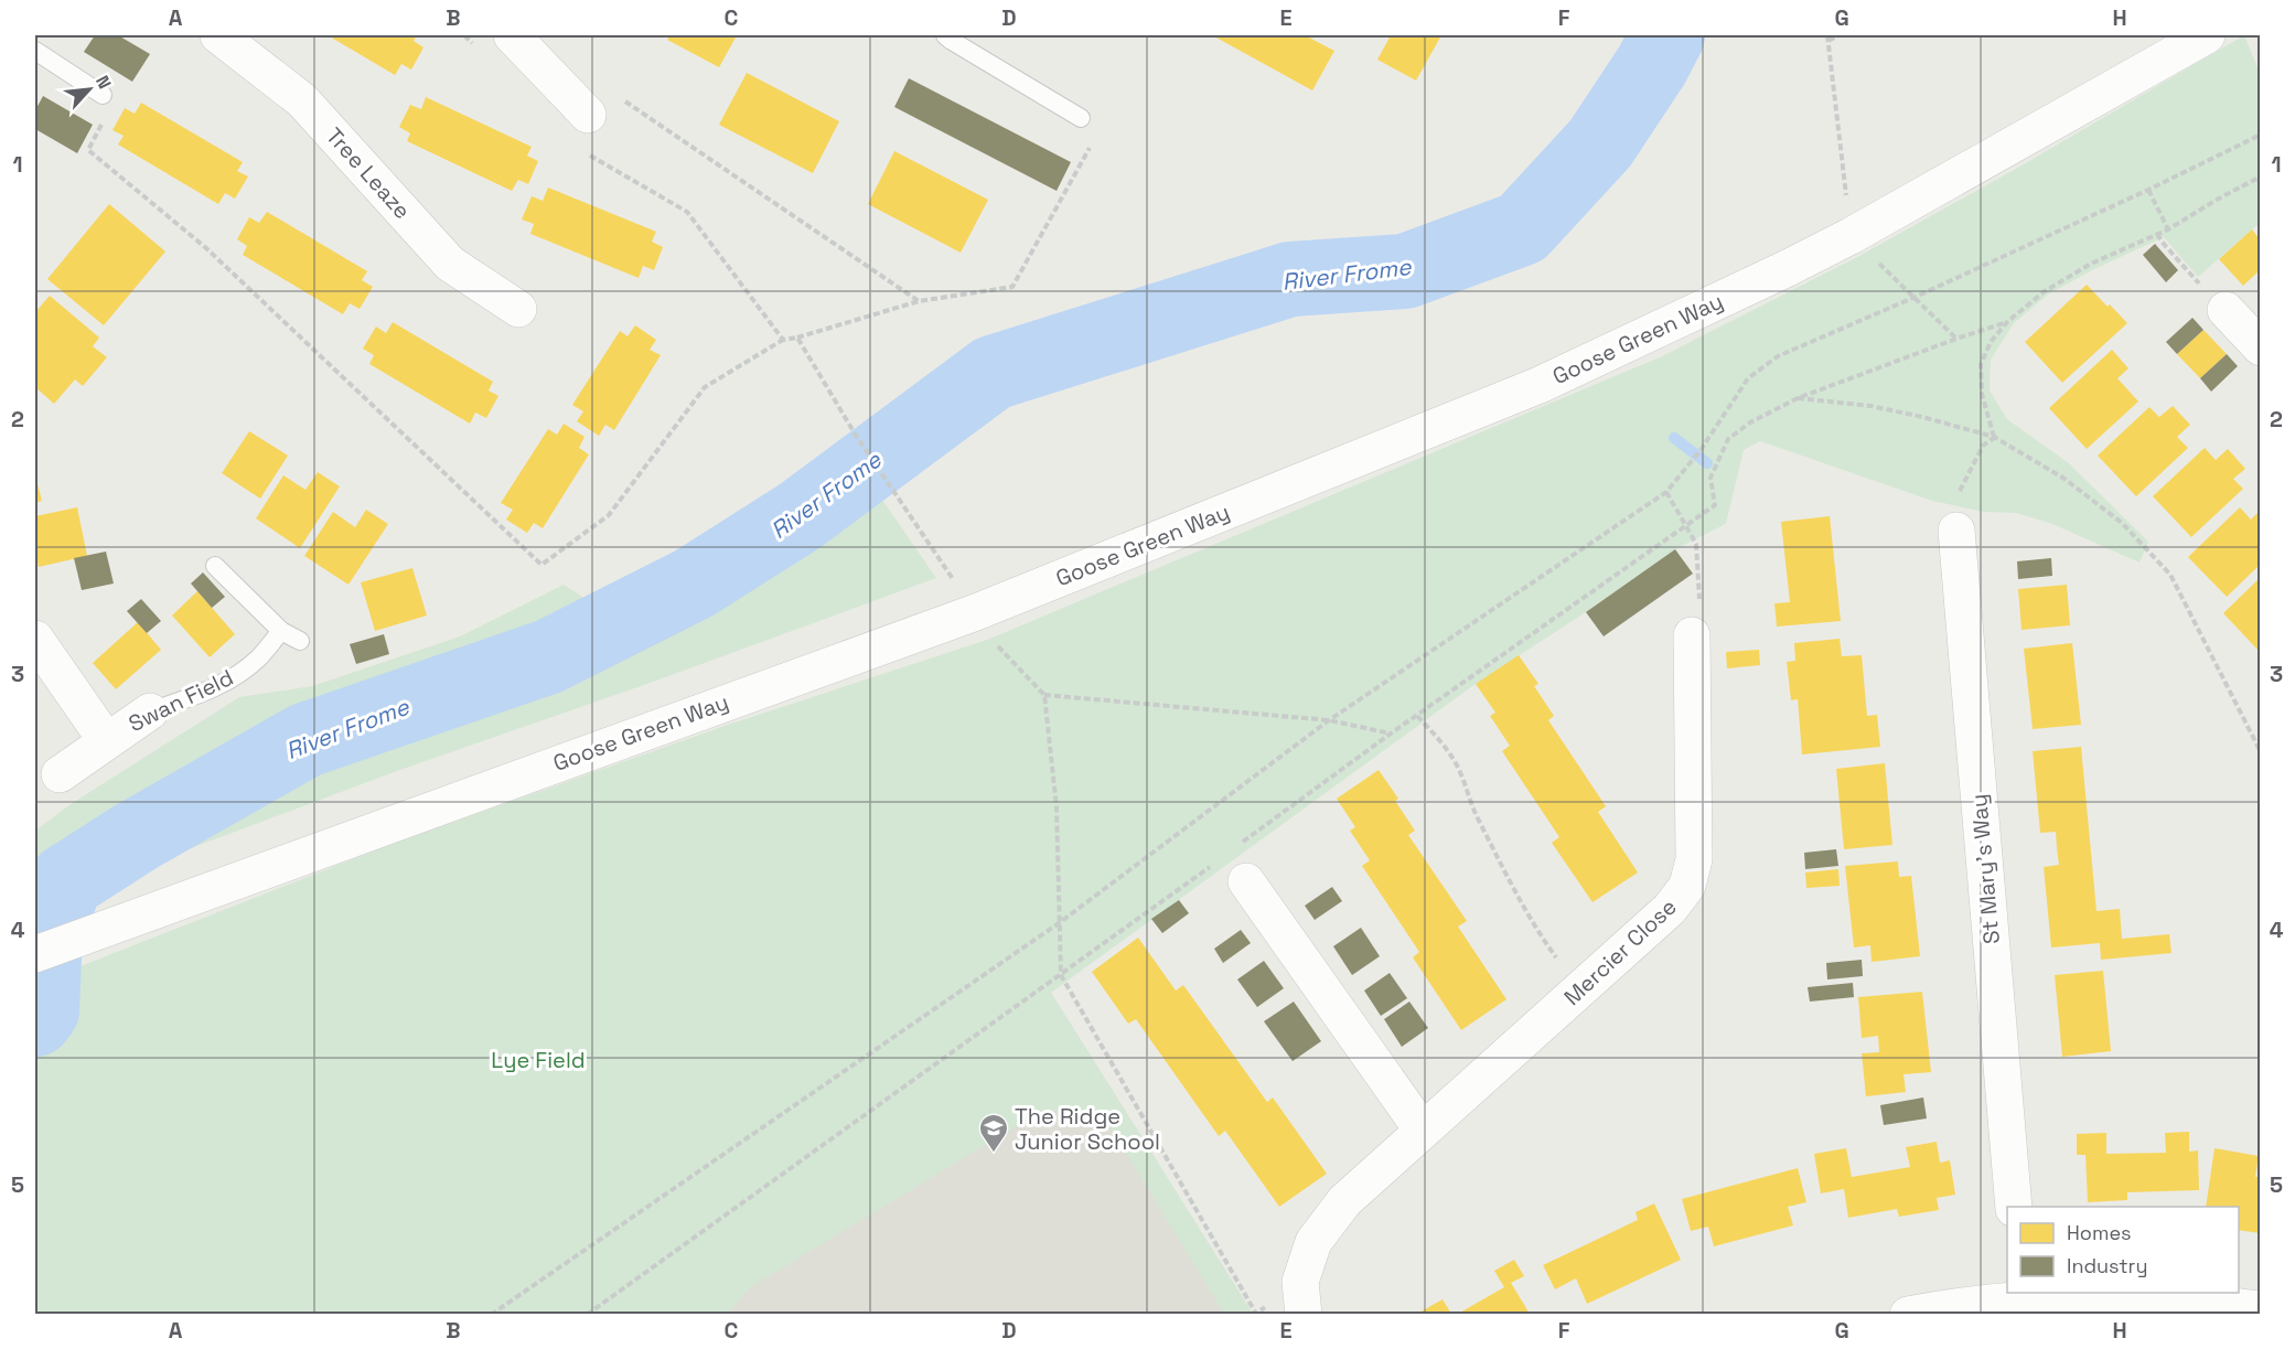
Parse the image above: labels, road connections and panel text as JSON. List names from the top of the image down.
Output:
{
  "streets": {
    "street": [
      "Tree Leaze",
      "Goose Green Way",
      "Swan Field",
      "St Mary's Way",
      "Mercier Close"
    ]
  },
  "water": ["River Frome"],
  "parks": ["Lye Field"],
  "places": {
    "school or university": ["The Ridge Junior School"]
  },
  "legend": ["Homes", "Industry"],
  "north": "top right",
  "grid": {
    "columns": [
      "A",
      "B",
      "C",
      "D",
      "E",
      "F",
      "G",
      "H"
    ],
    "rows": [
      "1",
      "2",
      "3",
      "4",
      "5"
    ]
  }
}
